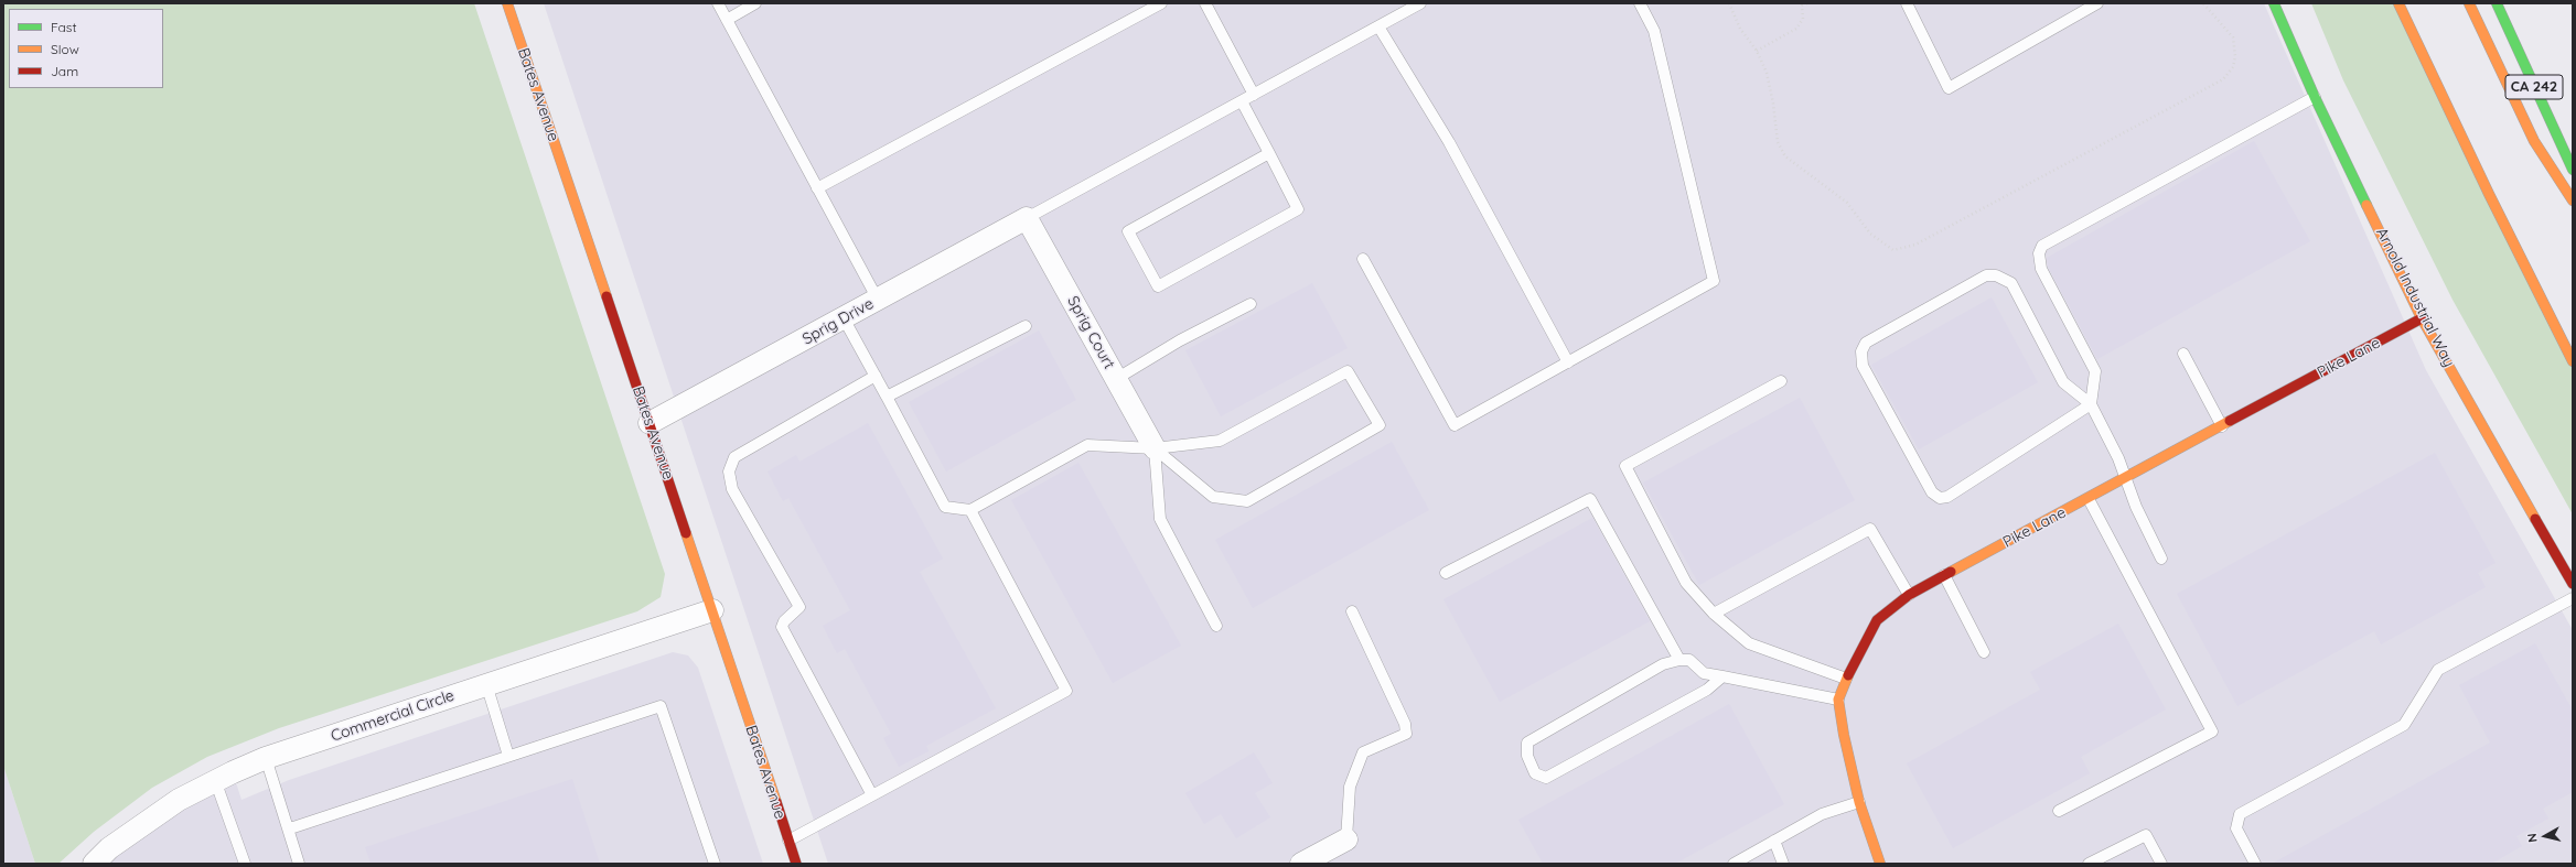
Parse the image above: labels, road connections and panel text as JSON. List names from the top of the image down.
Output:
{
  "streets": {
    "main road": [
      "CA 242",
      "Bates Avenue",
      "Arnold Industrial Way",
      "Pike Lane"
    ],
    "street": ["Sprig Drive", "Sprig Court", "Commercial Circle"]
  },
  "crossings": [
    ["Bates Avenue", "Sprig Drive"],
    ["Bates Avenue", "Commercial Circle"],
    ["Arnold Industrial Way", "Pike Lane"],
    ["Sprig Drive", "Sprig Court"]
  ],
  "legend": ["Fast", "Slow", "Jam"],
  "north": "left"
}
